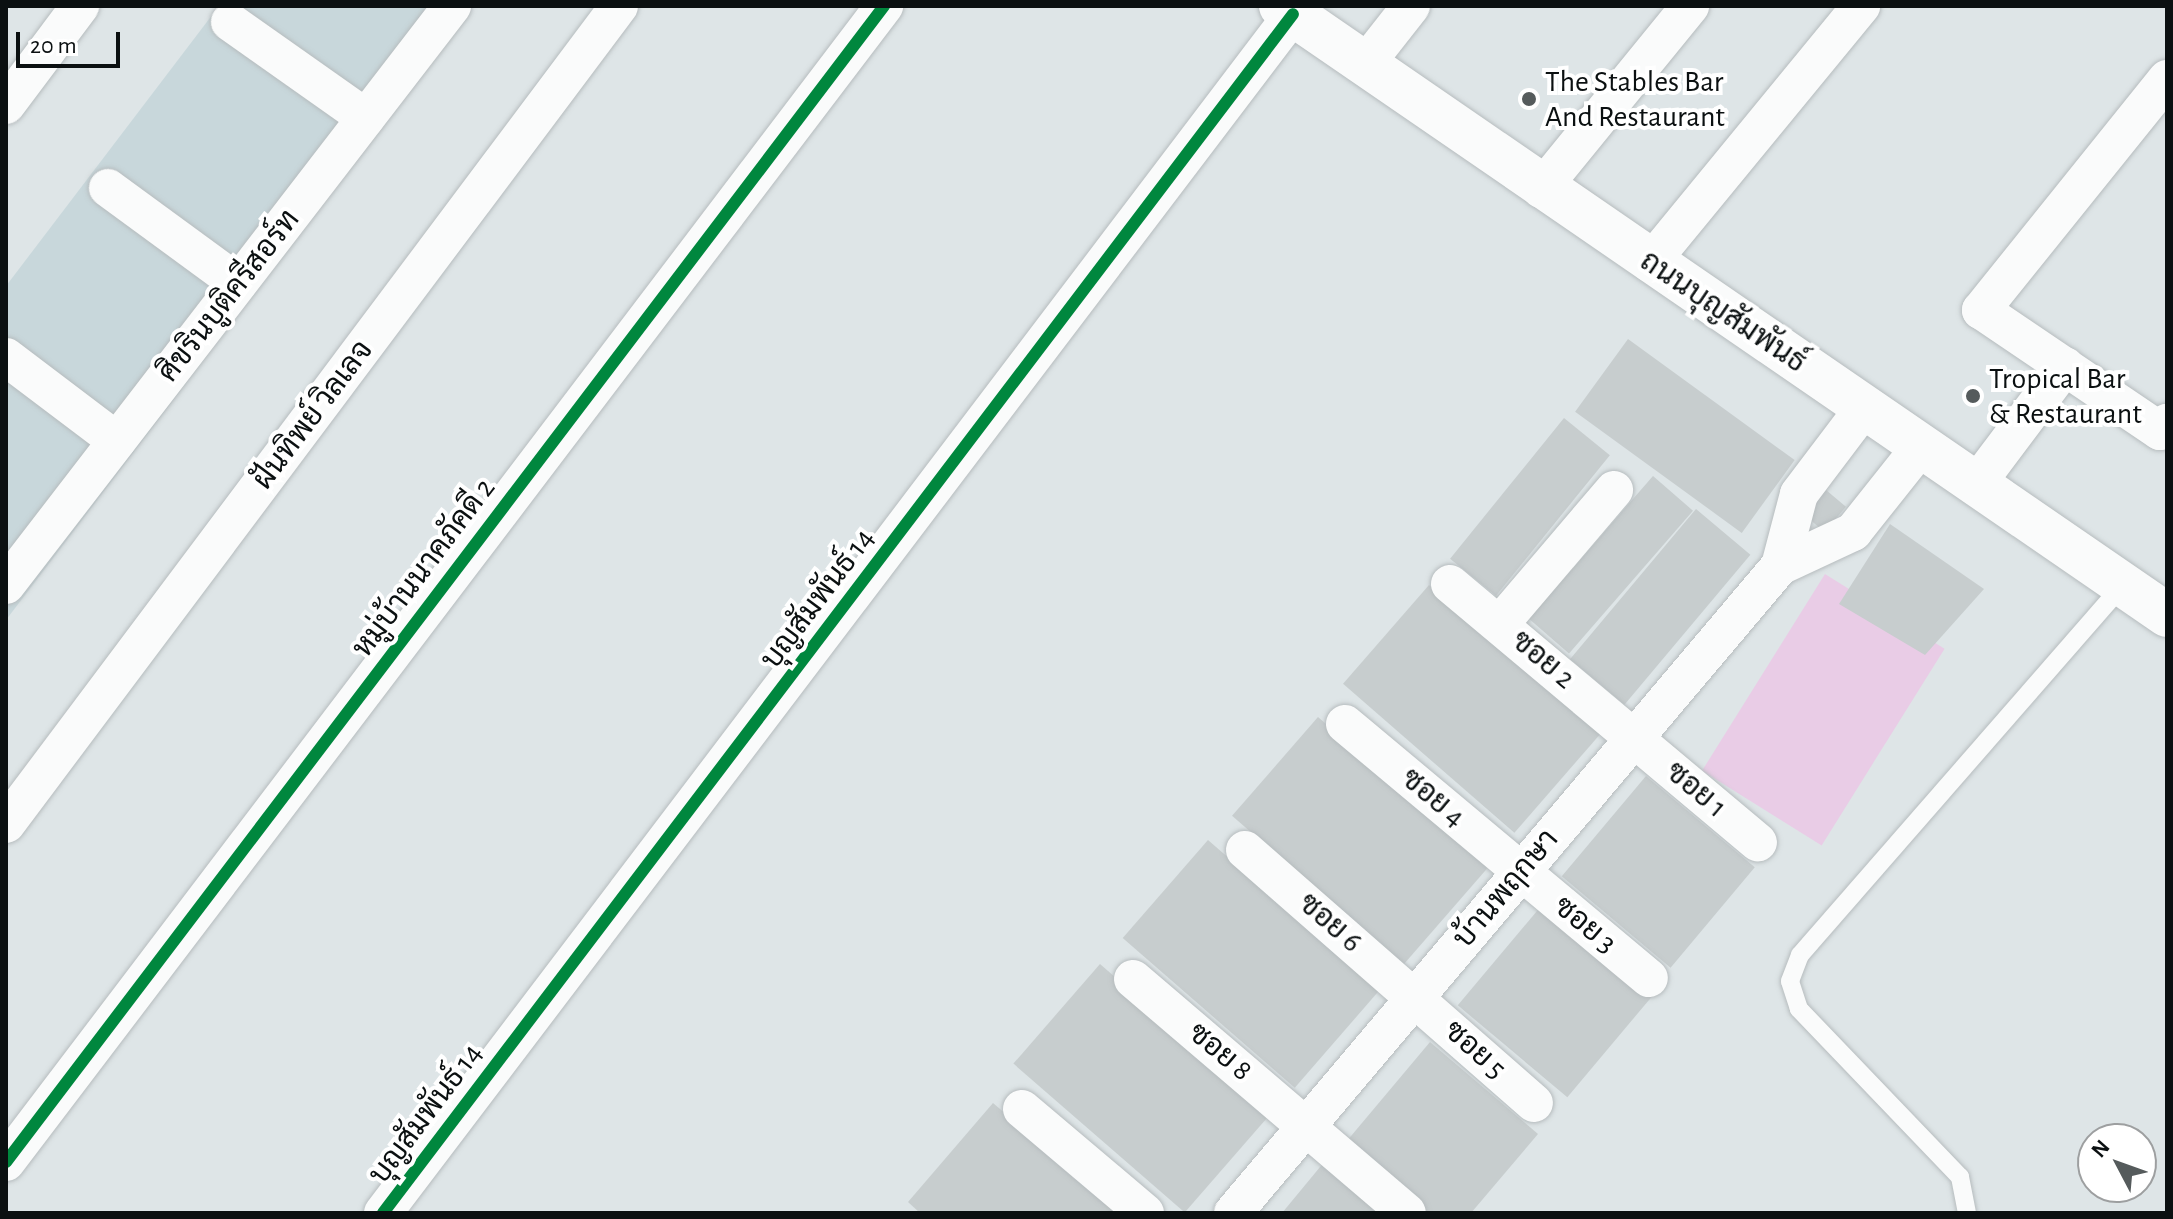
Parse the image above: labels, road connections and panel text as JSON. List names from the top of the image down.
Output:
{
  "streets": {
    "street": [
      "ศิขรินบูติครีสอร์ท",
      "ถนนบุญสัมพันธ์",
      "ฝันทิพย์ วิลเลจ",
      "หมู่บ้านนาคภัคดี 2",
      "บุญสัมพันธ์ 14",
      "ซอย 2",
      "ซอย 1",
      "ซอย 4",
      "บ้านพฤกษา",
      "ซอย 6",
      "ซอย 3",
      "ซอย 5",
      "ซอย 8"
    ]
  },
  "crossings": [
    ["ถนนบุญสัมพันธ์", "บุญสัมพันธ์ 14"],
    ["ถนนบุญสัมพันธ์", "บ้านพฤกษา"],
    ["ซอย 2", "ซอย 1"],
    ["ซอย 2", "บ้านพฤกษา"],
    ["ซอย 1", "บ้านพฤกษา"],
    ["ซอย 4", "บ้านพฤกษา"],
    ["ซอย 4", "ซอย 3"],
    ["บ้านพฤกษา", "ซอย 6"],
    ["บ้านพฤกษา", "ซอย 3"],
    ["บ้านพฤกษา", "ซอย 5"],
    ["บ้านพฤกษา", "ซอย 8"],
    ["ซอย 6", "ซอย 5"]
  ],
  "places": ["The Stables Bar And Restaurant", "Tropical Bar & Restaurant"],
  "scale_bar": "20 m",
  "north": "top left"
}
